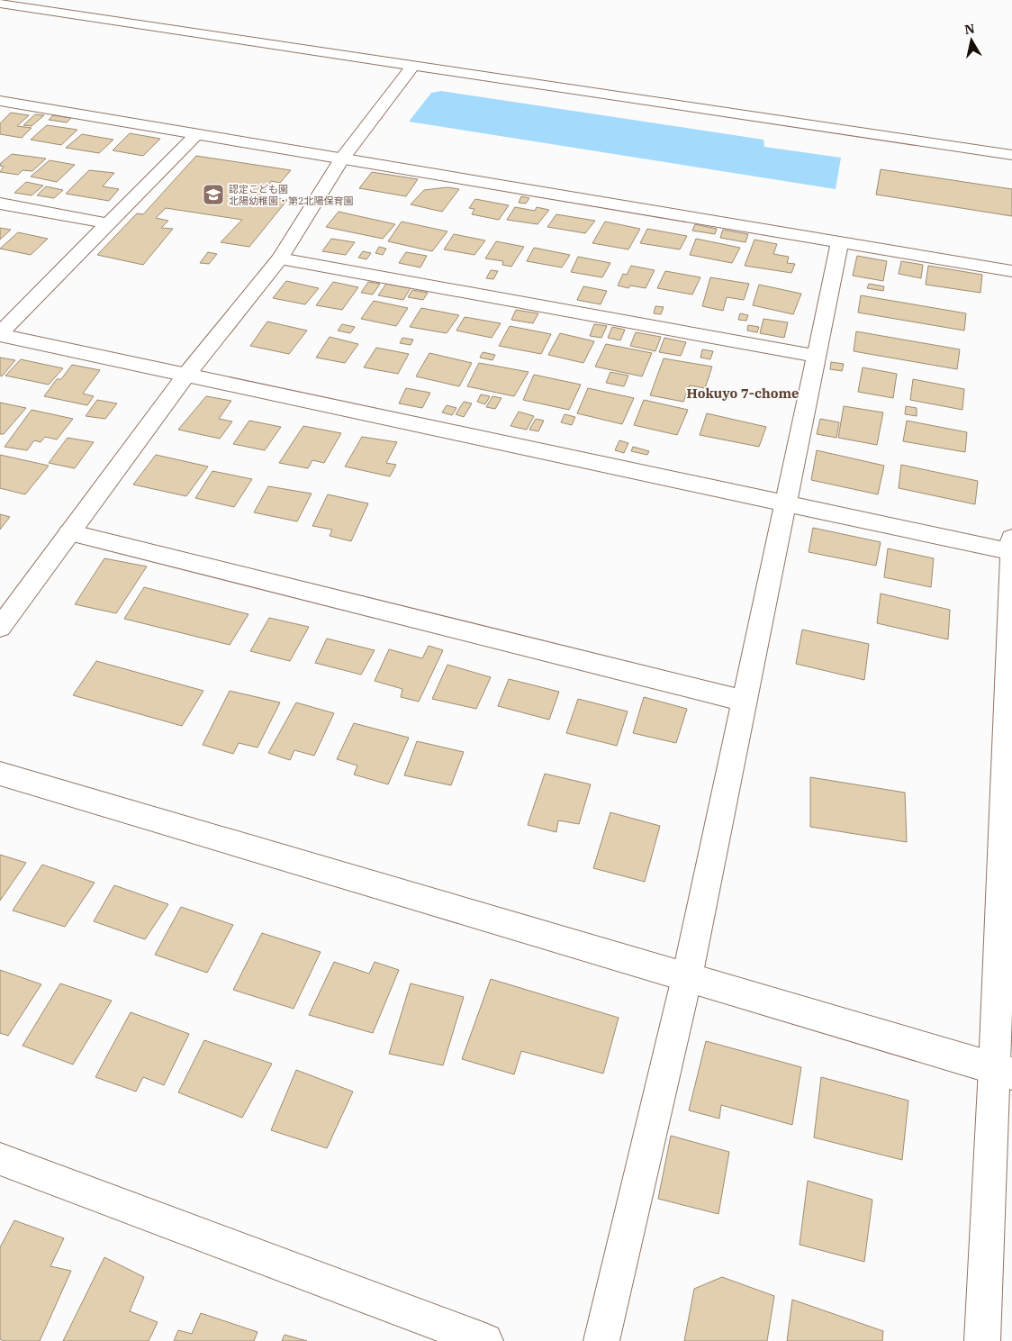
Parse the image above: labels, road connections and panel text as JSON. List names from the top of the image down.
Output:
{
  "districts": ["Hokuyo 7-chome"],
  "places": {
    "school or university": ["認定こども園 北陽幼稚園・第2北陽保育園"]
  },
  "north": "top"
}
